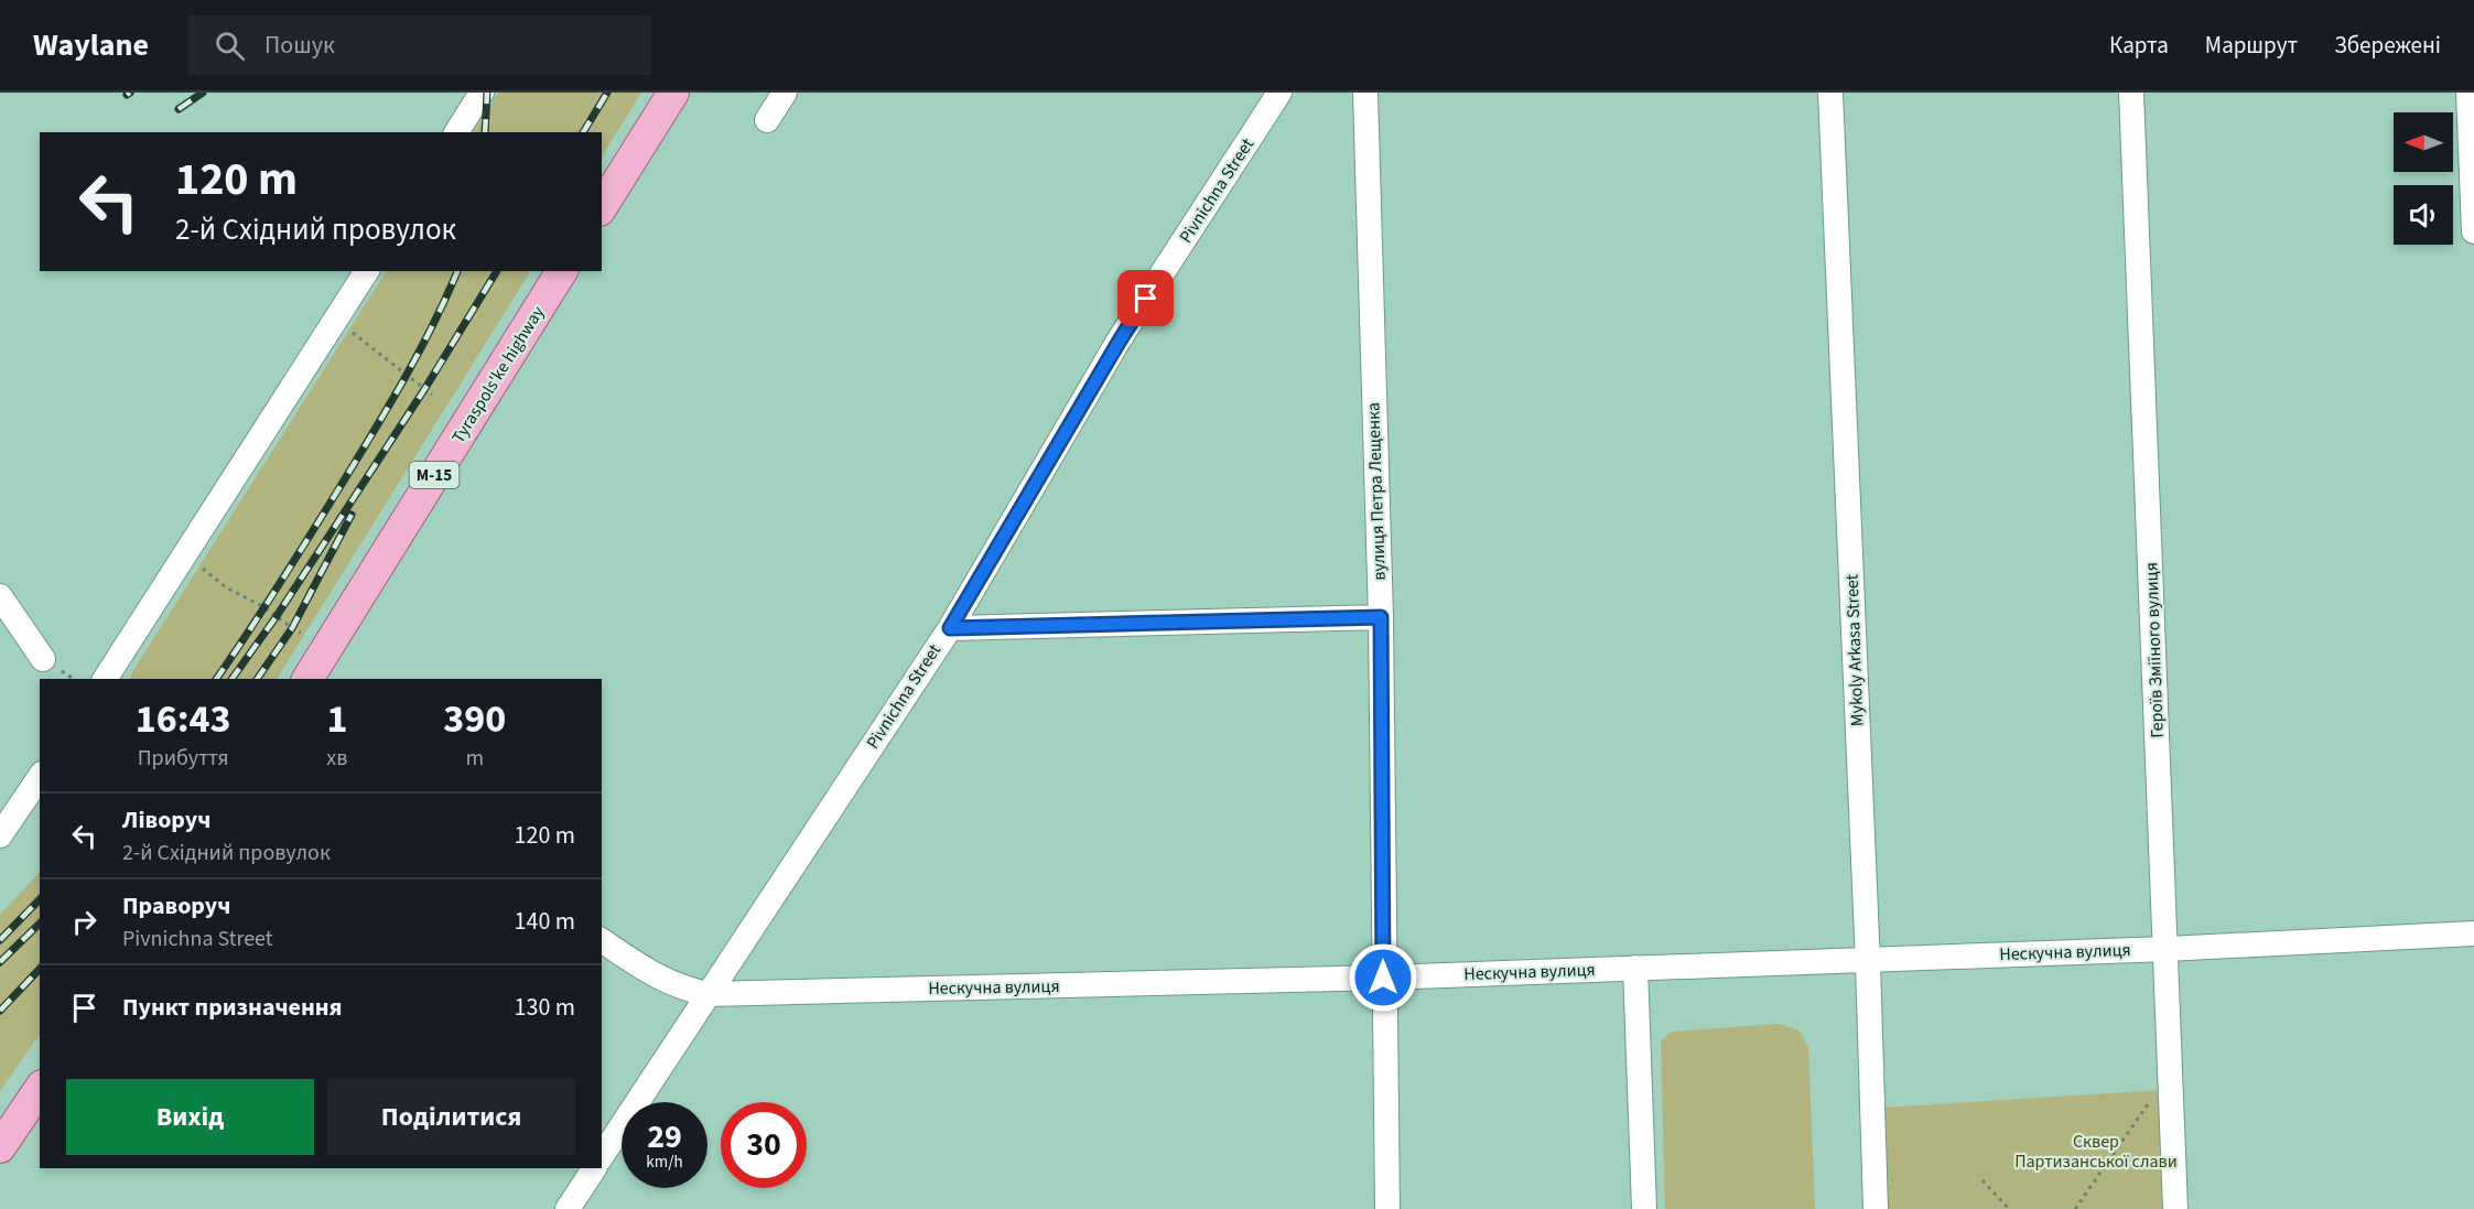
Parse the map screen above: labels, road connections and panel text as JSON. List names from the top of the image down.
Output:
{
  "streets": {
    "main road": ["Tyraspols'ke highway", "М-15"],
    "street": [
      "Pivnichna Street",
      "вулиця Петра Лещенка",
      "Mykoly Arkasa Street",
      "Героїв Зміїного вулиця",
      "Нескучна вулиця"
    ]
  },
  "crossings": [
    ["Pivnichna Street", "Нескучна вулиця"],
    ["вулиця Петра Лещенка", "Нескучна вулиця"],
    ["Mykoly Arkasa Street", "Нескучна вулиця"],
    ["Героїв Зміїного вулиця", "Нескучна вулиця"]
  ],
  "parks": ["Сквер Партизанської слави"],
  "north": "left",
  "page": {
    "header": "Waylane",
    "search": "Пошук",
    "nav": ["Карта", "Маршрут", "Збережені"],
    "turn": ["120 m", "2-й Східний провулок"],
    "eta": [
      "16:43",
      "Прибуття",
      "1",
      "хв",
      "390",
      "m"
    ],
    "list": [
      {
        "name": "Ліворуч",
        "note": "2-й Східний провулок",
        "value": "120 m"
      },
      {
        "name": "Праворуч",
        "note": "Pivnichna Street",
        "value": "140 m"
      },
      {
        "name": "Пункт призначення",
        "value": "130 m"
      }
    ],
    "buttons": ["Вихід", "Поділитися"],
    "speed": "29 km/h",
    "limit": "30"
  }
}
